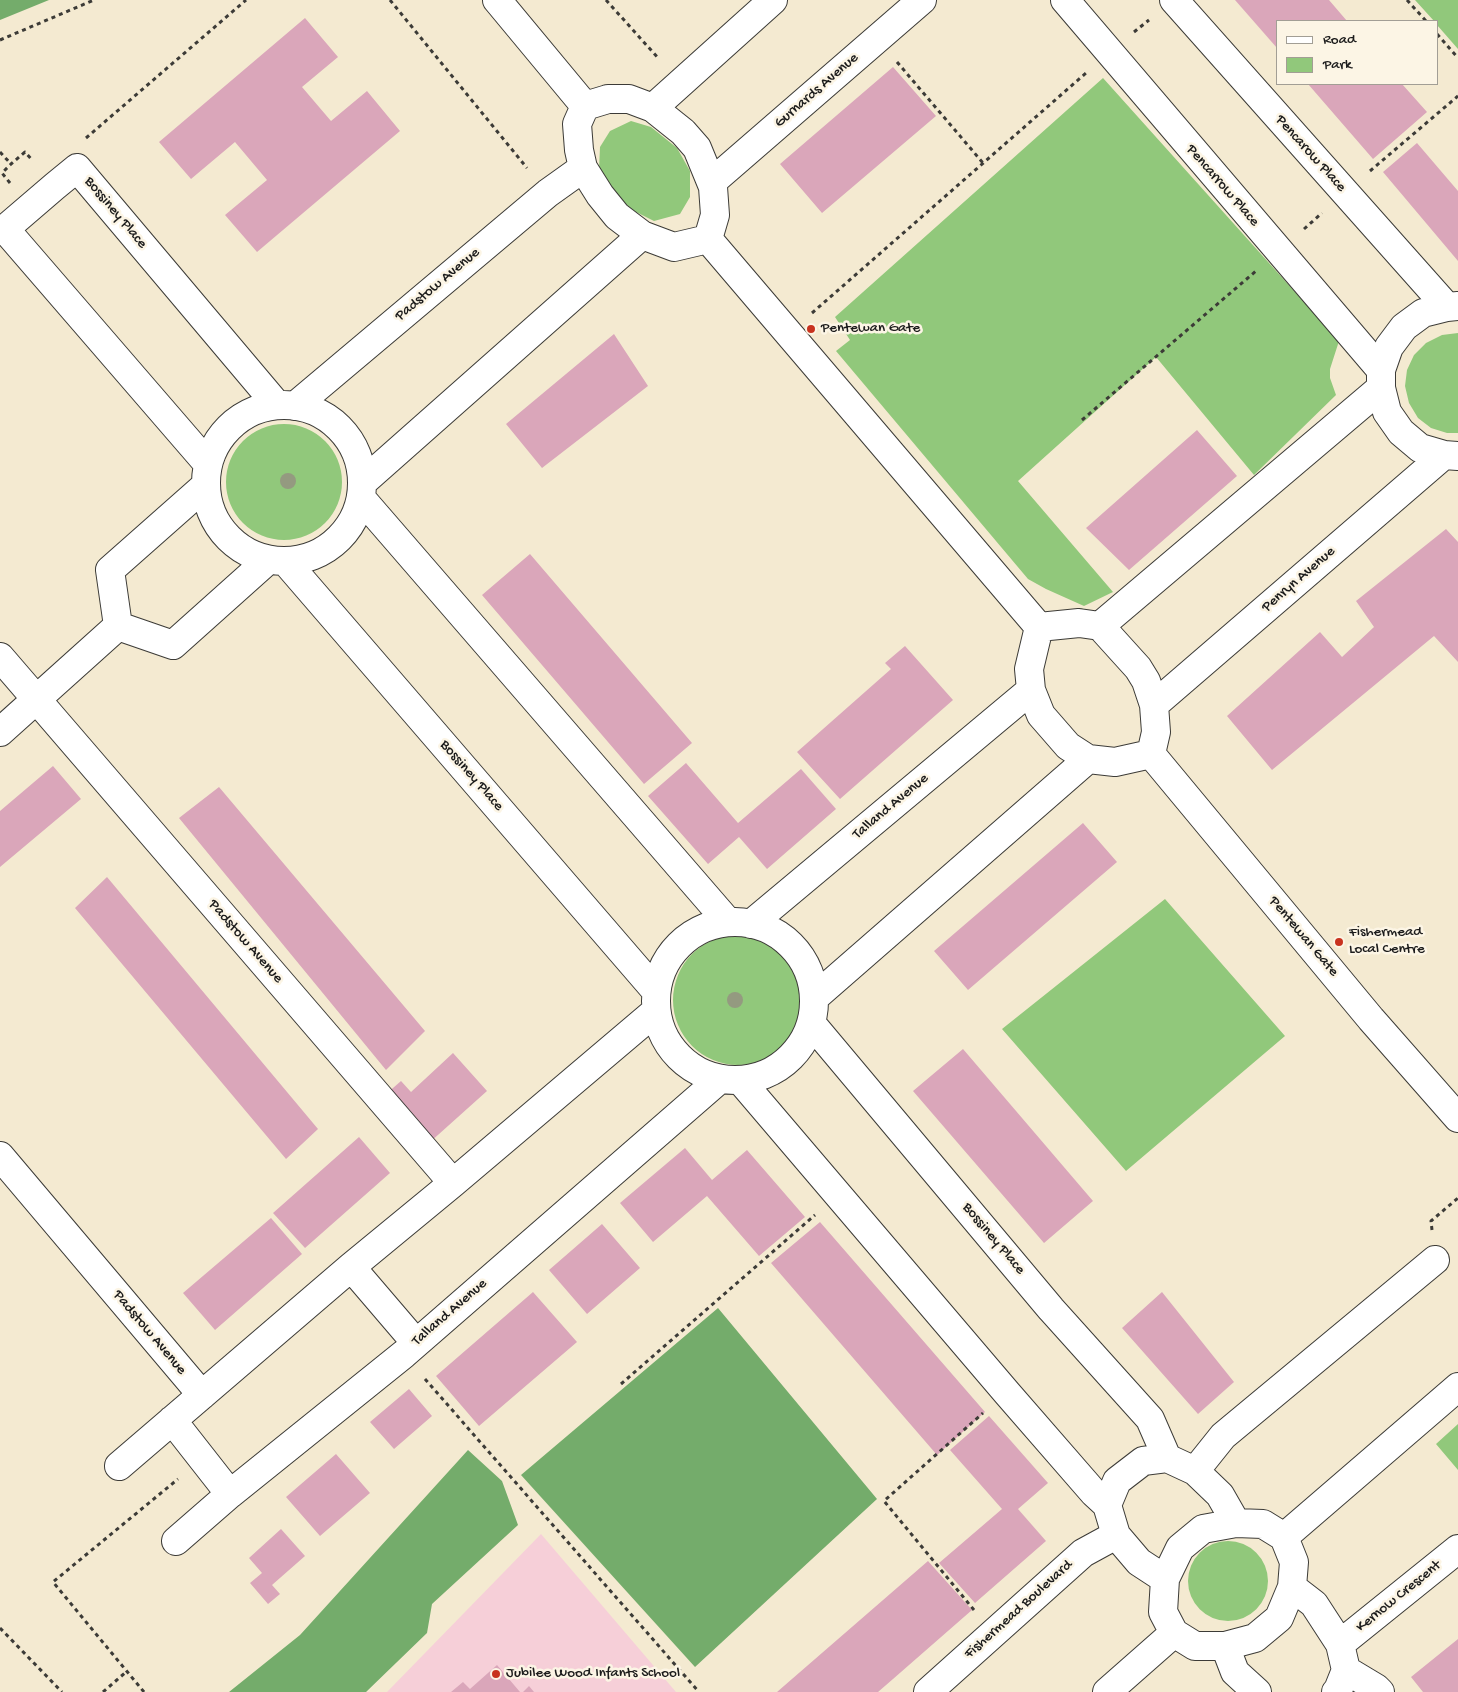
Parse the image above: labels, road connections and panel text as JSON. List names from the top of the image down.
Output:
{
  "streets": {
    "street": [
      "Gurnards Avenue",
      "Pencarow Place",
      "Pencarrow Place",
      "Bossiney Place",
      "Padstow Avenue",
      "Penryn Avenue",
      "Talland Avenue",
      "Pentewan Gate",
      "Kernow Crescent",
      "Fishermead Boulevard"
    ]
  },
  "crossings": [
    ["Gurnards Avenue", "Padstow Avenue"],
    ["Bossiney Place", "Padstow Avenue"],
    ["Bossiney Place", "Talland Avenue"],
    ["Penryn Avenue", "Talland Avenue"],
    ["Penryn Avenue", "Pentewan Gate"],
    ["Talland Avenue", "Pentewan Gate"]
  ],
  "places": ["Pentewan Gate", "Fishermead Local Centre", "Jubilee Wood Infants School"],
  "legend": ["Road", "Park"]
}
